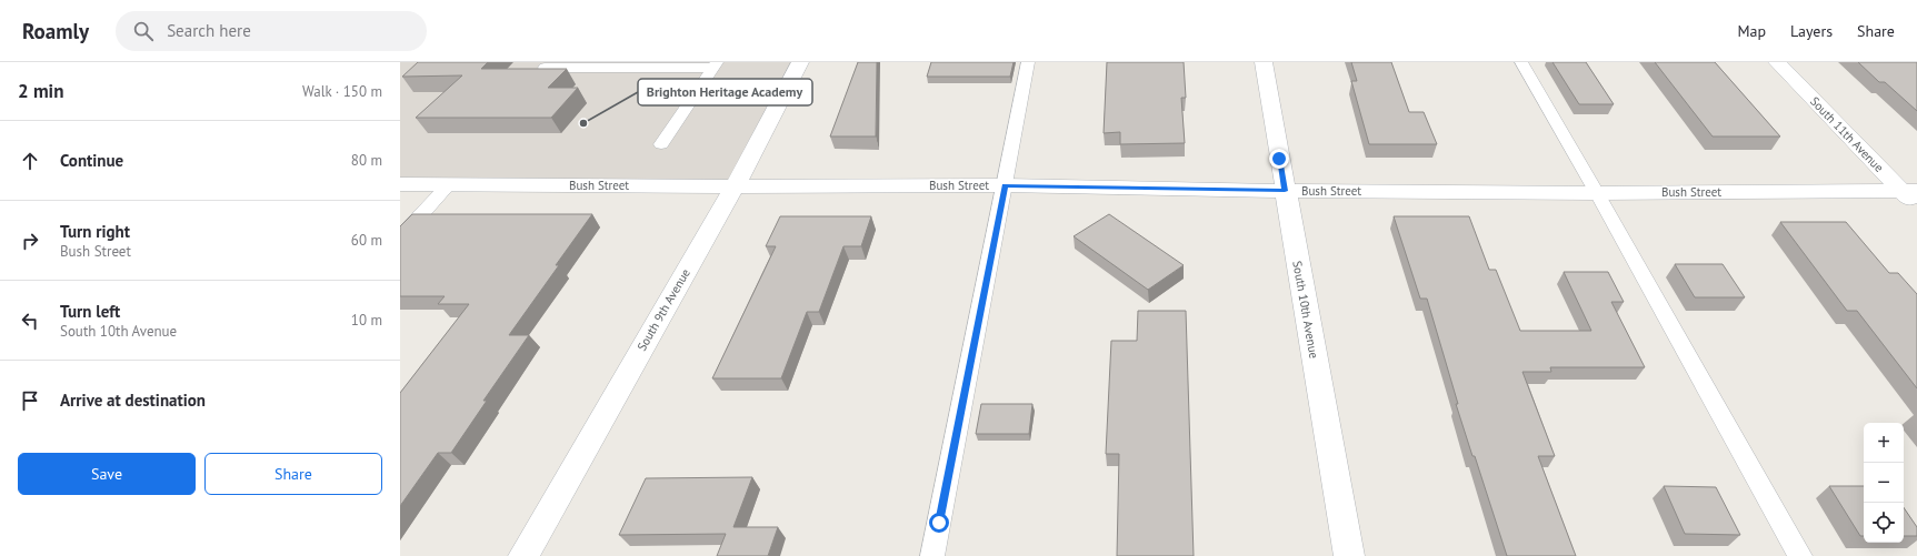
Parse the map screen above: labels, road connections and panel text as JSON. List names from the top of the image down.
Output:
{
  "streets": {
    "street": [
      "South 11th Avenue",
      "Bush Street",
      "South 9th Avenue",
      "South 10th Avenue"
    ]
  },
  "crossings": [
    ["South 11th Avenue", "Bush Street"],
    ["Bush Street", "South 9th Avenue"],
    ["Bush Street", "South 10th Avenue"]
  ],
  "places": ["Brighton Heritage Academy"],
  "page": {
    "header": "Roamly",
    "search": "Search here",
    "nav": ["Map", "Layers", "Share"],
    "heading": ["2 min", "Walk · 150 m"],
    "list": [
      ["Continue", "80 m"],
      ["Turn right", "Bush Street", "60 m"],
      ["Turn left", "South 10th Avenue", "10 m"],
      "Arrive at destination"
    ],
    "map_buttons": ["+", "−"],
    "buttons": ["Save", "Share"]
  }
}
